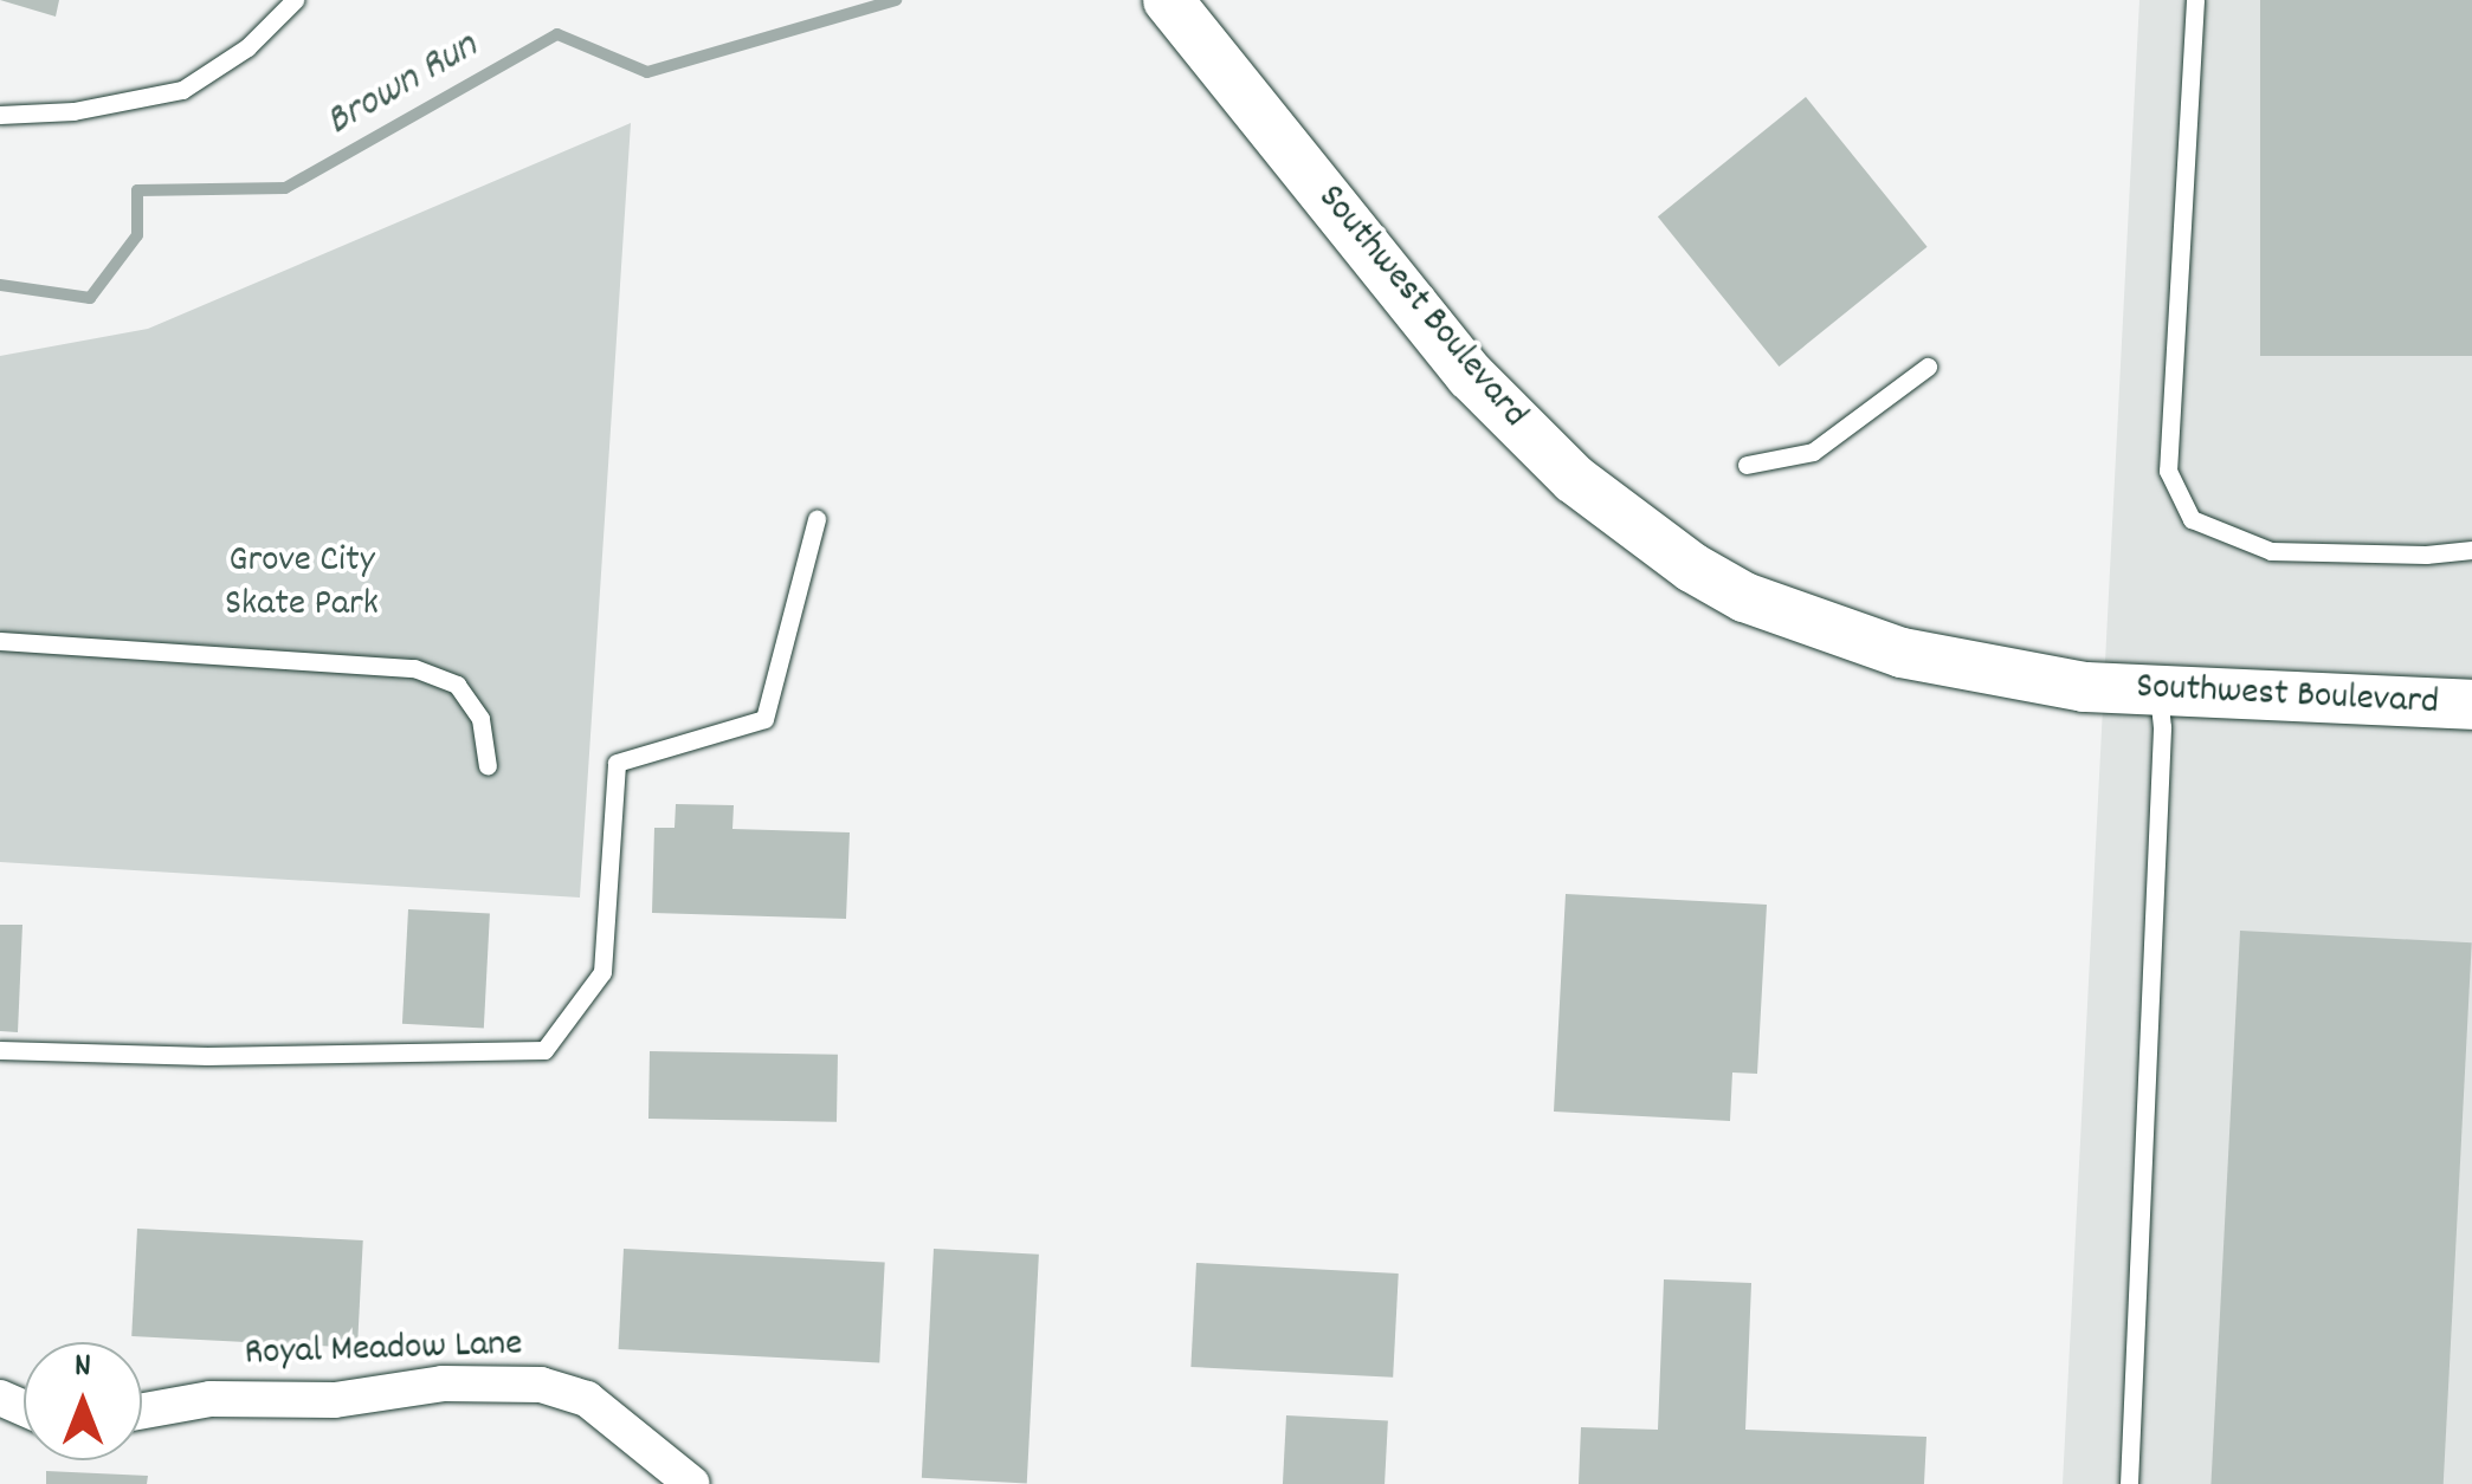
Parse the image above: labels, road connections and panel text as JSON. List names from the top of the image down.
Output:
{
  "streets": {
    "street": ["Southwest Boulevard", "Royal Meadow Lane"]
  },
  "water": ["Brown Run"],
  "parks": ["Grove City Skate Park"],
  "north": "top"
}
